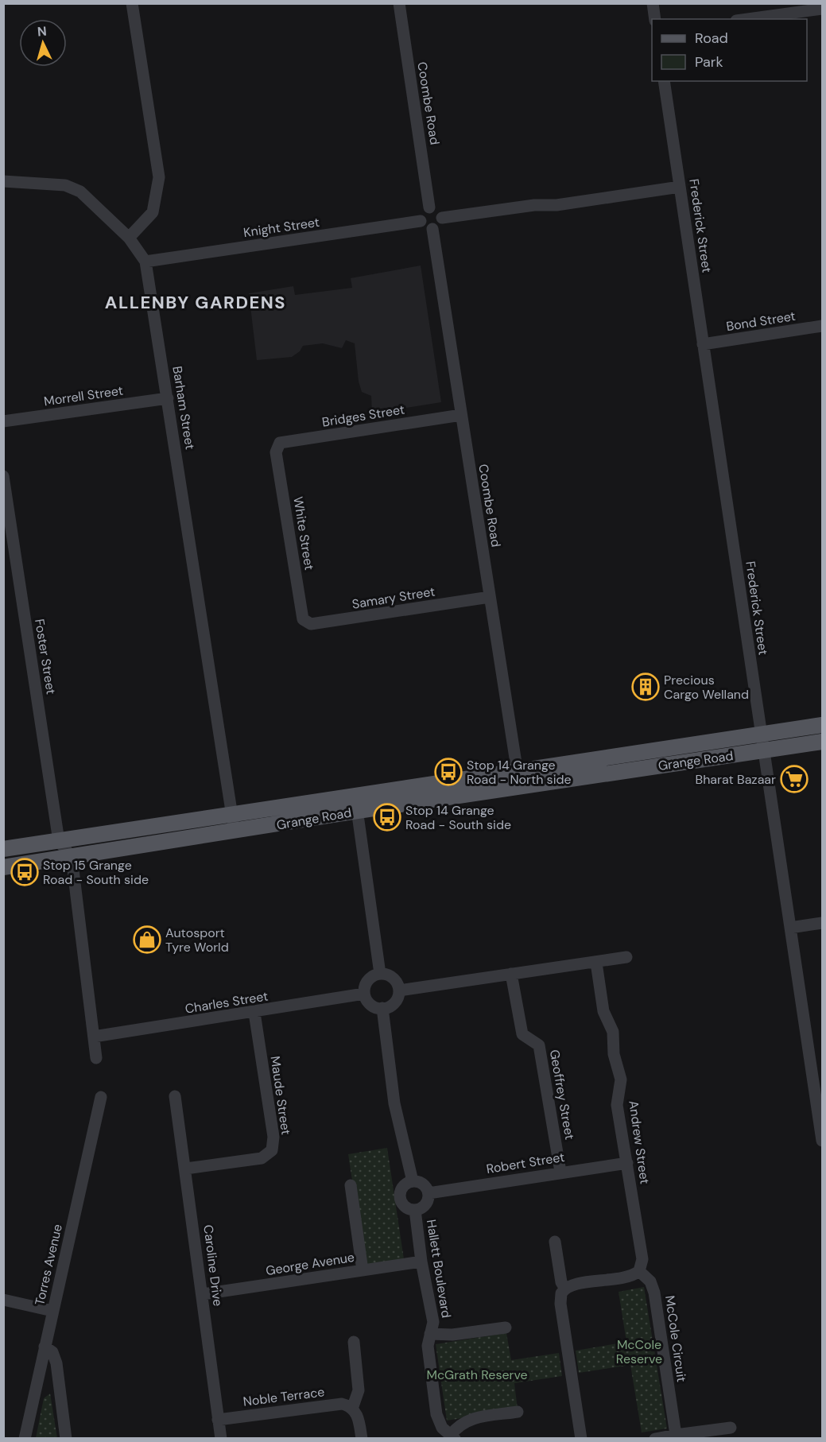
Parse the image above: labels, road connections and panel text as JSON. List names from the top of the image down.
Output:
{
  "streets": {
    "main road": ["Grange Road"],
    "street": [
      "Coombe Road",
      "Frederick Street",
      "Knight Street",
      "Bond Street",
      "Morrell Street",
      "Barham Street",
      "Bridges Street",
      "White Street",
      "Samary Street",
      "Foster Street",
      "Charles Street",
      "Geoffrey Street",
      "Maude Street",
      "Andrew Street",
      "Robert Street",
      "George Avenue",
      "Torres Avenue",
      "Caroline Drive",
      "Hallett Boulevard",
      "McCole Circuit",
      "Noble Terrace"
    ]
  },
  "crossings": [
    ["Coombe Road", "Knight Street"],
    ["Coombe Road", "Bridges Street"],
    ["Coombe Road", "Samary Street"],
    ["Coombe Road", "Grange Road"],
    ["Frederick Street", "Bond Street"],
    ["Frederick Street", "Grange Road"],
    ["Knight Street", "Barham Street"],
    ["Morrell Street", "Barham Street"],
    ["Barham Street", "Grange Road"],
    ["Bridges Street", "White Street"],
    ["White Street", "Samary Street"],
    ["Foster Street", "Grange Road"],
    ["Charles Street", "Maude Street"],
    ["Geoffrey Street", "Robert Street"],
    ["Maude Street", "Caroline Drive"],
    ["Andrew Street", "Robert Street"],
    ["Andrew Street", "McCole Circuit"],
    ["Robert Street", "Hallett Boulevard"],
    ["George Avenue", "Caroline Drive"],
    ["George Avenue", "Hallett Boulevard"],
    ["Caroline Drive", "Noble Terrace"]
  ],
  "districts": ["ALLENBY GARDENS"],
  "parks": ["McCole Reserve", "McGrath Reserve"],
  "places": {
    "building": ["Precious Cargo Welland"],
    "bus stop": ["Stop 14 Grange Road - North side", "Stop 14 Grange Road - South side", "Stop 15 Grange Road - South side"],
    "supermarket": ["Bharat Bazaar"],
    "shop": ["Autosport Tyre World"]
  },
  "legend": ["Road", "Park"],
  "north": "top"
}
